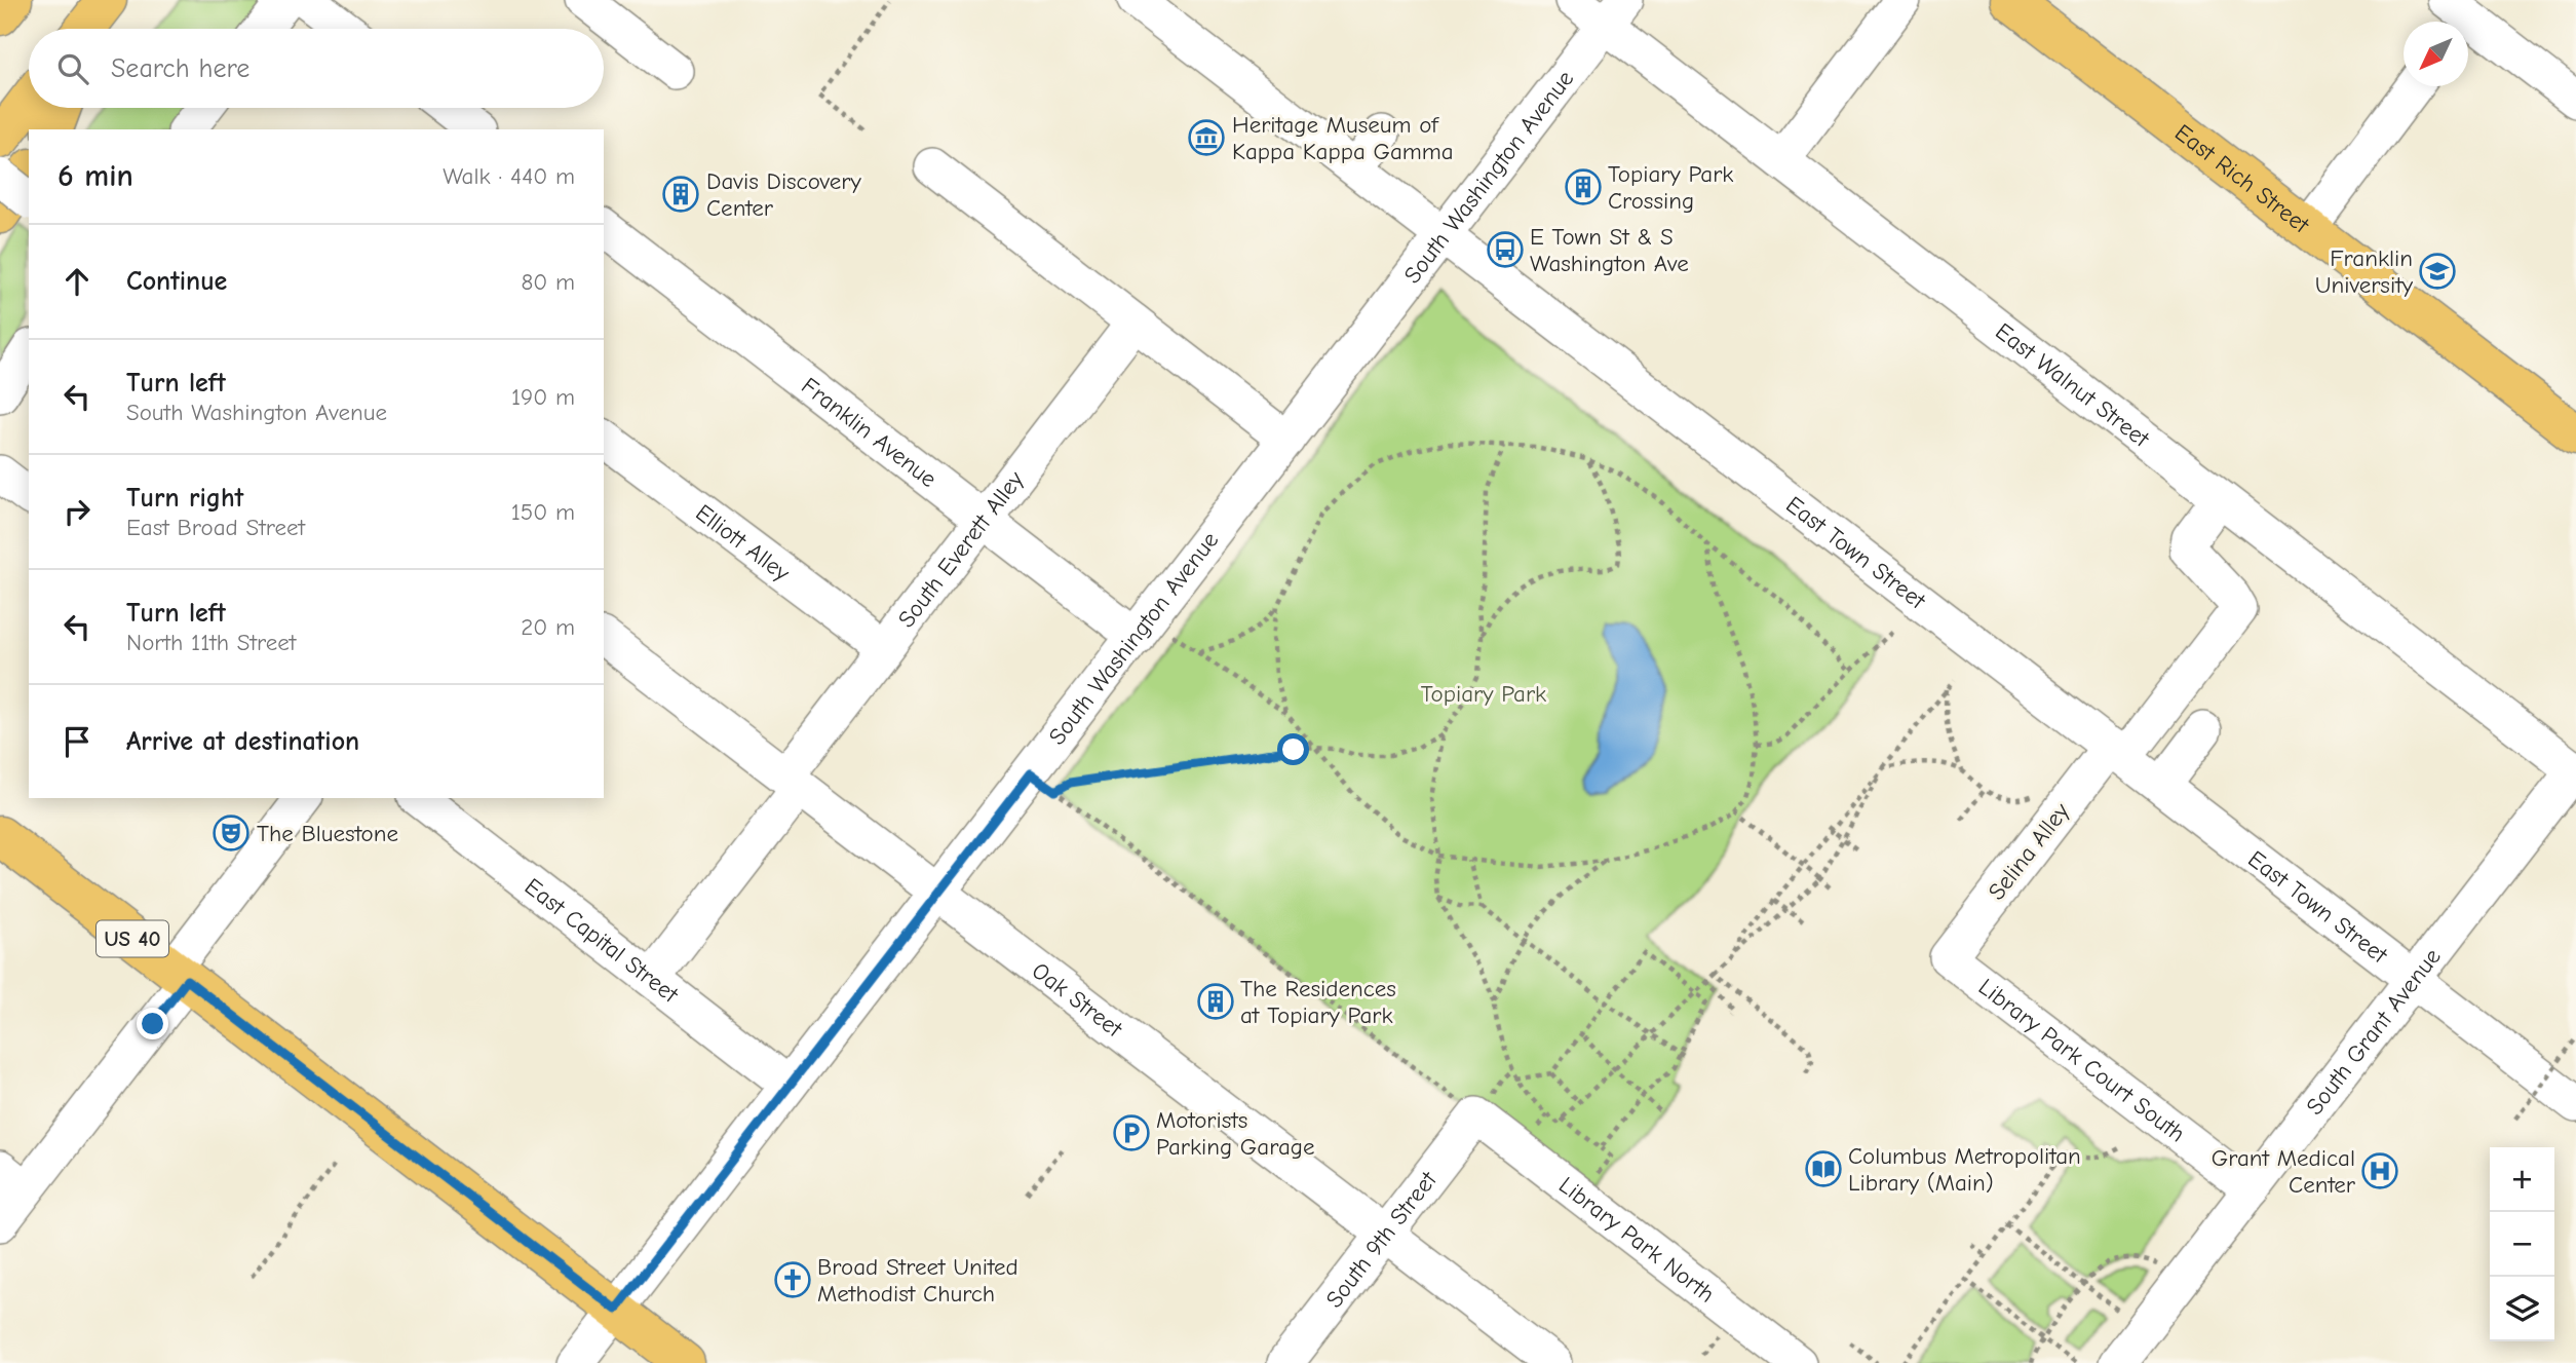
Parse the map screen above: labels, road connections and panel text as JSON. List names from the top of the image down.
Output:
{
  "streets": {
    "main road": ["East Rich Street", "US 40"],
    "street": [
      "South Washington Avenue",
      "East Walnut Street",
      "Franklin Avenue",
      "Elliott Alley",
      "South Everett Alley",
      "East Town Street",
      "Selina Alley",
      "East Capital Street",
      "Oak Street",
      "South Grant Avenue",
      "Library Park Court South",
      "South 9th Street",
      "Library Park North"
    ]
  },
  "crossings": [
    ["South Washington Avenue", "East Walnut Street"],
    ["South Washington Avenue", "Franklin Avenue"],
    ["South Washington Avenue", "East Town Street"],
    ["South Washington Avenue", "US 40"],
    ["South Washington Avenue", "East Capital Street"],
    ["South Washington Avenue", "Oak Street"],
    ["East Walnut Street", "Selina Alley"],
    ["East Walnut Street", "South Grant Avenue"],
    ["Franklin Avenue", "South Everett Alley"],
    ["Elliott Alley", "South Everett Alley"],
    ["South Everett Alley", "East Capital Street"],
    ["South Everett Alley", "Oak Street"],
    ["East Town Street", "Selina Alley"],
    ["East Town Street", "South Grant Avenue"],
    ["Selina Alley", "Library Park Court South"],
    ["Oak Street", "South 9th Street"],
    ["South Grant Avenue", "Library Park Court South"],
    ["South 9th Street", "Library Park North"]
  ],
  "parks": ["Topiary Park"],
  "places": {
    "museum": ["Heritage Museum of Kappa Kappa Gamma"],
    "building": ["Topiary Park Crossing", "Davis Discovery Center", "The Residences at Topiary Park"],
    "bus stop": ["E Town St & S Washington Ave"],
    "school or university": ["Franklin University"],
    "theatre": ["The Bluestone"],
    "parking": ["Motorists Parking Garage"],
    "library": ["Columbus Metropolitan Library (Main)"],
    "hospital": ["Grant Medical Center"],
    "church": ["Broad Street United Methodist Church"]
  },
  "north": "bottom left",
  "page": {
    "search": "Search here",
    "heading": ["6 min", "Walk · 440 m"],
    "list": [
      ["Continue", "80 m"],
      ["Turn left", "South Washington Avenue", "190 m"],
      ["Turn right", "East Broad Street", "150 m"],
      ["Turn left", "North 11th Street", "20 m"],
      "Arrive at destination"
    ],
    "map_buttons": ["+", "−"]
  }
}
